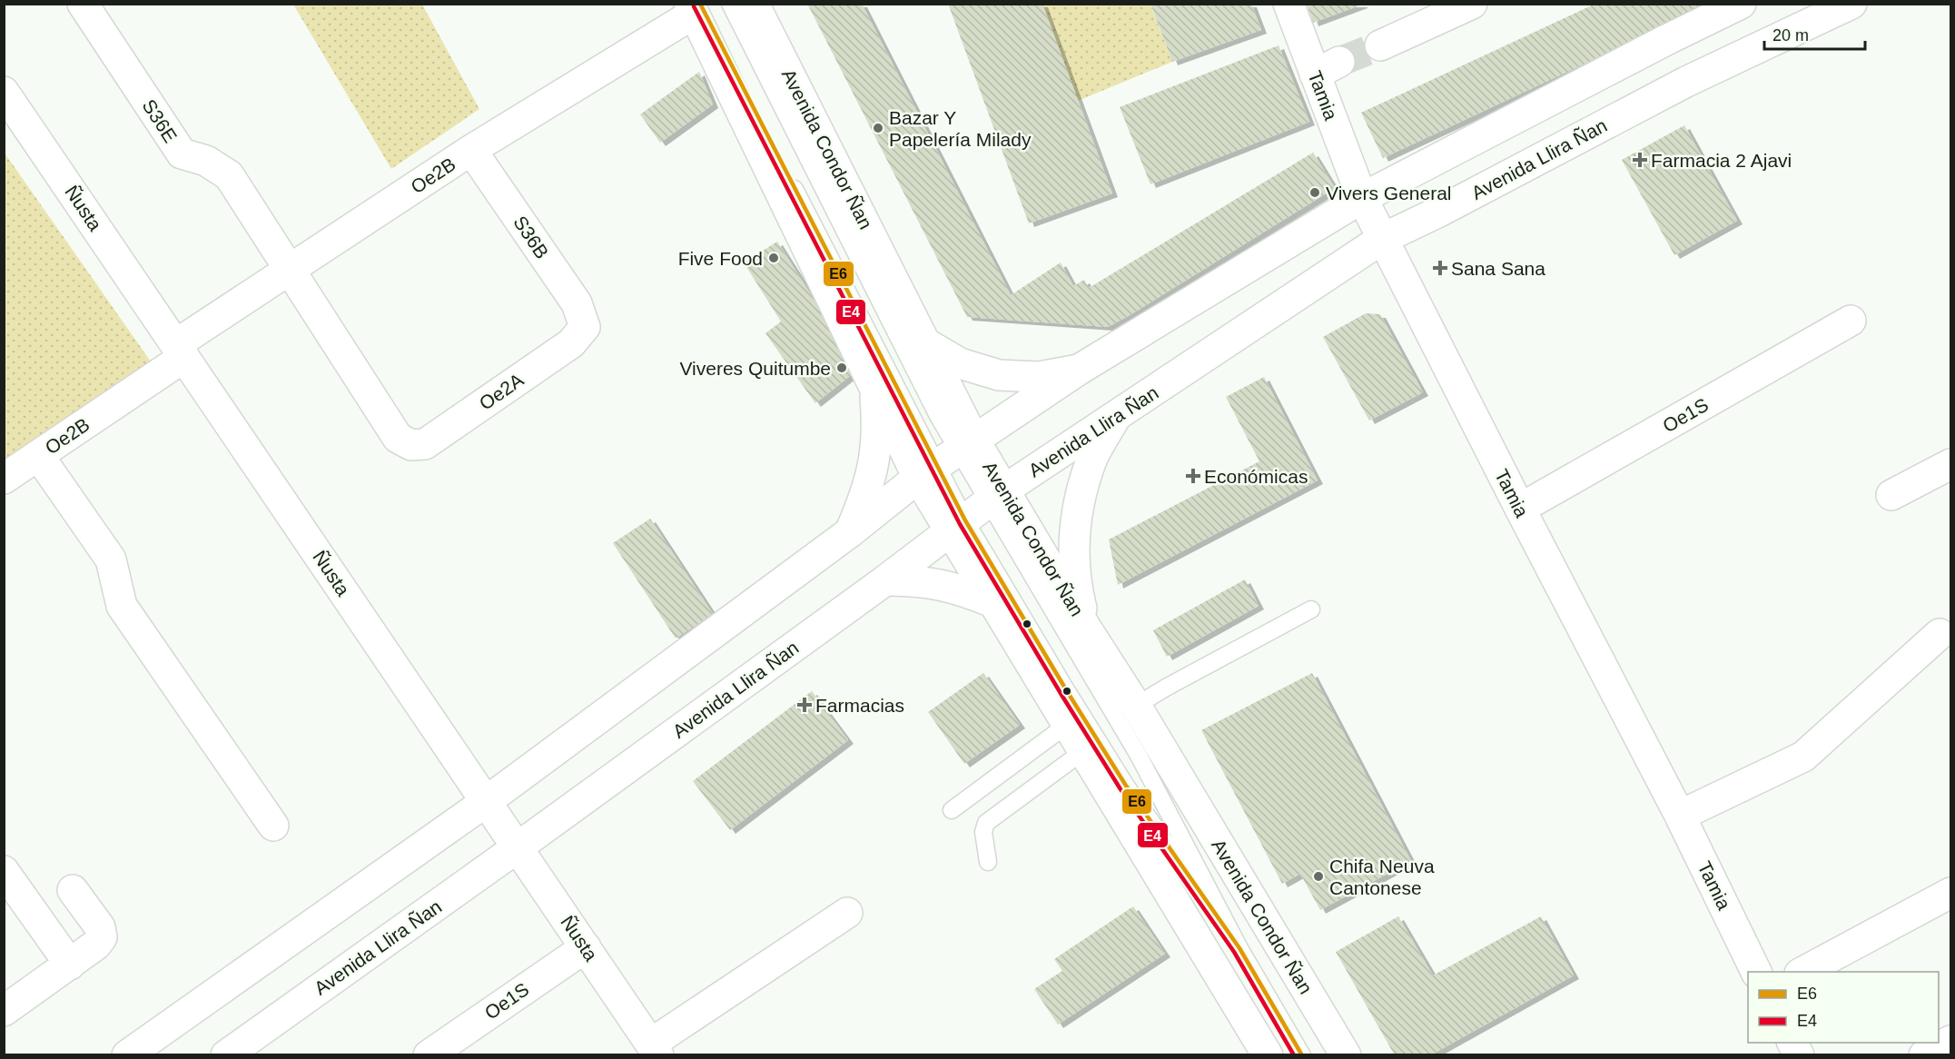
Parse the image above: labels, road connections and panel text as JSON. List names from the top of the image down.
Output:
{
  "streets": {
    "street": [
      "Tamia",
      "S36E",
      "Avenida Condor Ñan",
      "Avenida Llira Ñan",
      "Oe2B",
      "Ñusta",
      "S36B",
      "Oe2A",
      "Oe1S"
    ]
  },
  "crossings": [
    ["Tamia", "Avenida Llira Ñan"],
    ["Tamia", "Oe1S"],
    ["S36E", "Oe2B"],
    ["S36E", "Oe2A"],
    ["Avenida Condor Ñan", "Avenida Llira Ñan"],
    ["Avenida Condor Ñan", "Oe2B"],
    ["Avenida Llira Ñan", "Ñusta"],
    ["Oe2B", "Ñusta"],
    ["Oe2B", "S36B"],
    ["Ñusta", "Oe1S"],
    ["S36B", "Oe2A"]
  ],
  "places": {
    "other": [
      "Bazar Y Papelería Milady",
      "Vivers General",
      "Five Food",
      "Viveres Quitumbe",
      "Chifa Neuva Cantonese"
    ],
    "health": [
      "Farmacia 2 Ajavi",
      "Sana Sana",
      "Económicas",
      "Farmacias"
    ]
  },
  "lines": ["transit line E6", "transit line E4"],
  "legend": ["E6", "E4"],
  "scale_bar": "20 m"
}
